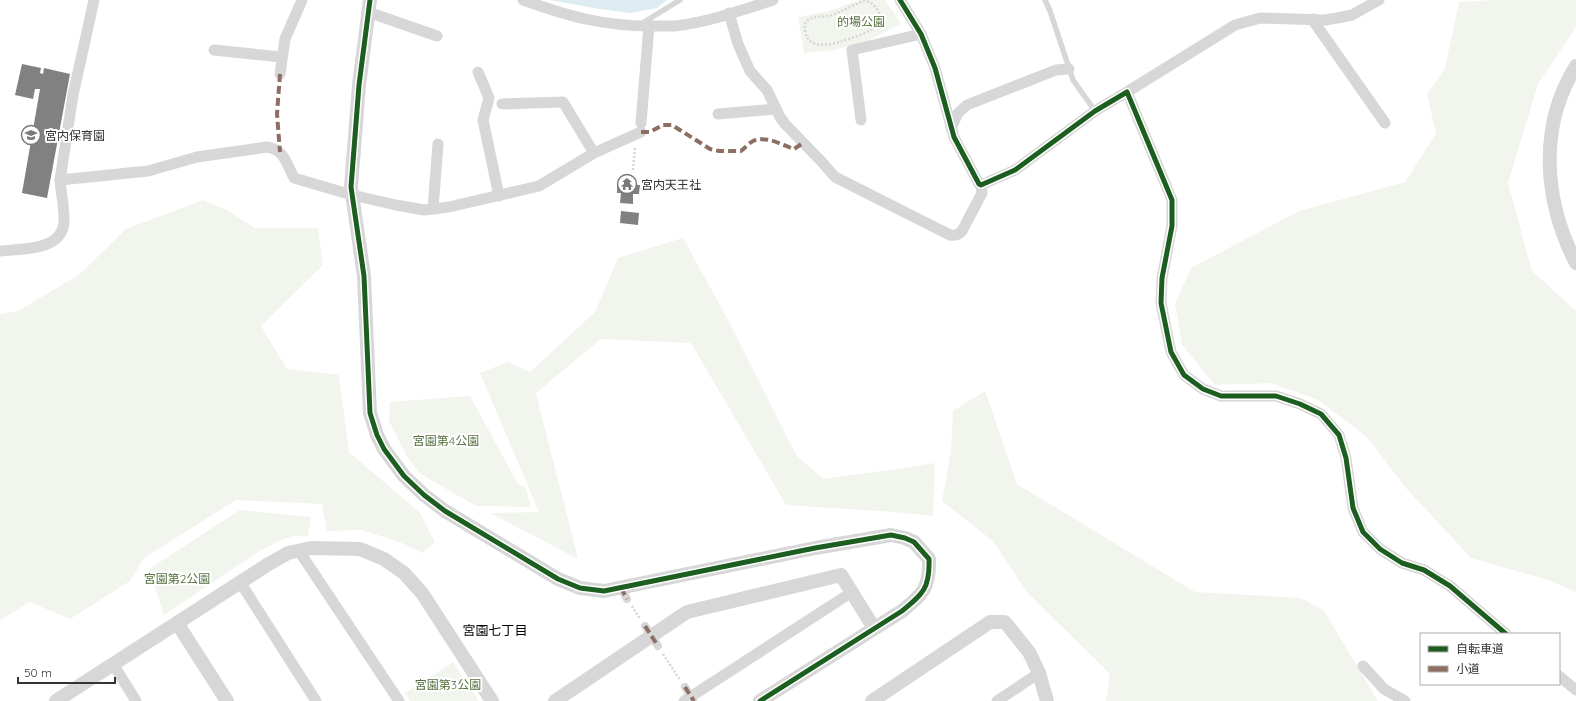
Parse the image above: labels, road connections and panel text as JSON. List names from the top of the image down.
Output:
{
  "districts": ["宮園七丁目"],
  "parks": [
    "的場公園",
    "宮園第4公園",
    "宮園第2公園",
    "宮園第3公園"
  ],
  "places": {
    "school or university": ["宮内保育園"],
    "temple": ["宮内天王社"]
  },
  "legend": ["自転車道", "小道"],
  "scale_bar": "50 m"
}
